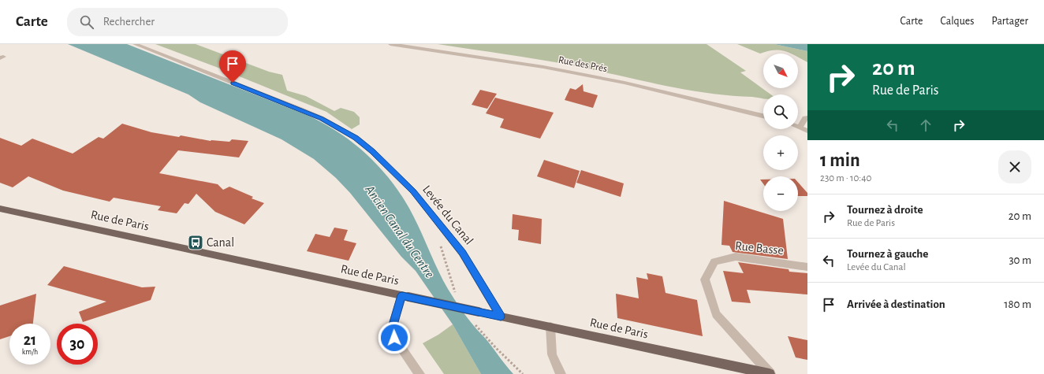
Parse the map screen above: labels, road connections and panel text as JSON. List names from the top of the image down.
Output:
{
  "streets": {
    "main road": ["Rue de Paris"],
    "street": ["Rue des Prés", "Levée du Canal", "Rue Basse"]
  },
  "crossings": [
    ["Levée du Canal", "Rue de Paris"],
    ["Rue de Paris", "Rue Basse"]
  ],
  "water": ["Ancien Canal du Centre"],
  "places": {
    "bus stop": ["Canal"]
  },
  "north": "bottom right",
  "page": {
    "header": "Carte",
    "search": "Rechercher",
    "nav": ["Carte", "Calques", "Partager"],
    "turn": ["20 m", "Rue de Paris"],
    "map_buttons": ["+", "−"],
    "heading": ["1 min", "230 m · 10:40"],
    "list": [
      {
        "name": "Tournez à droite",
        "note": "Rue de Paris",
        "value": "20 m"
      },
      {
        "name": "Tournez à gauche",
        "note": "Levée du Canal",
        "value": "30 m"
      },
      {
        "name": "Arrivée à destination",
        "value": "180 m"
      }
    ],
    "speed": "21 km/h",
    "limit": "30"
  }
}
